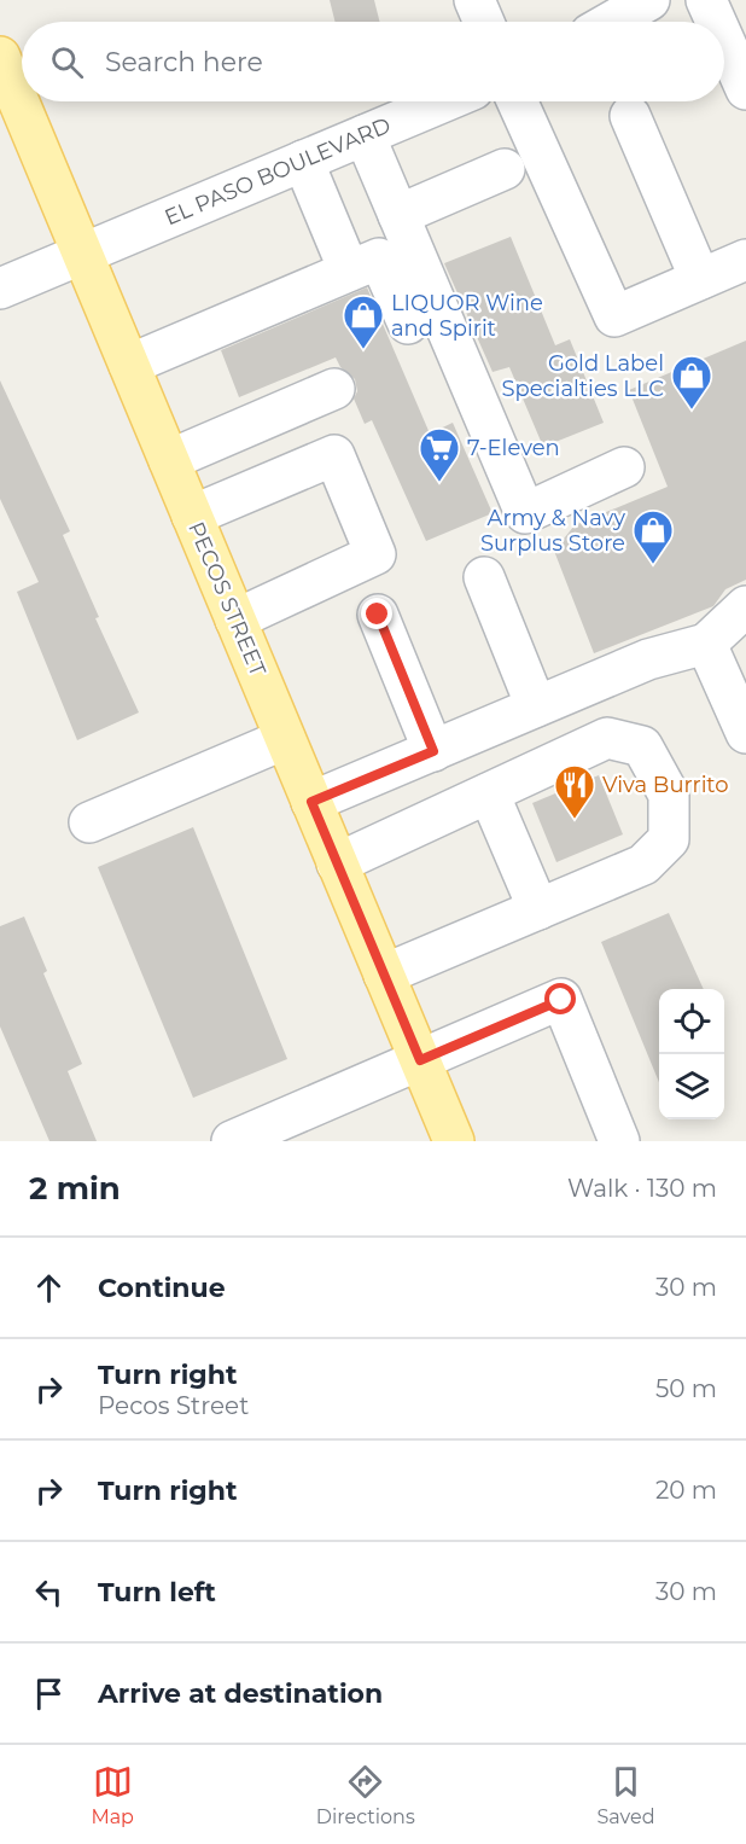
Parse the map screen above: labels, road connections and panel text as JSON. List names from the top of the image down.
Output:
{
  "streets": {
    "main road": ["PECOS STREET"],
    "street": ["EL PASO BOULEVARD"]
  },
  "crossings": [
    ["EL PASO BOULEVARD", "PECOS STREET"]
  ],
  "places": {
    "shop": ["LIQUOR Wine and Spirit", "Gold Label Specialties LLC", "Army & Navy Surplus Store"],
    "supermarket": ["7-Eleven"],
    "restaurant": ["Viva Burrito"]
  },
  "page": {
    "search": "Search here",
    "heading": ["2 min", "Walk · 130 m"],
    "list": [
      ["Continue", "30 m"],
      ["Turn right", "Pecos Street", "50 m"],
      ["Turn right", "20 m"],
      ["Turn left", "30 m"],
      "Arrive at destination"
    ],
    "nav": ["Map", "Directions", "Saved"]
  }
}
